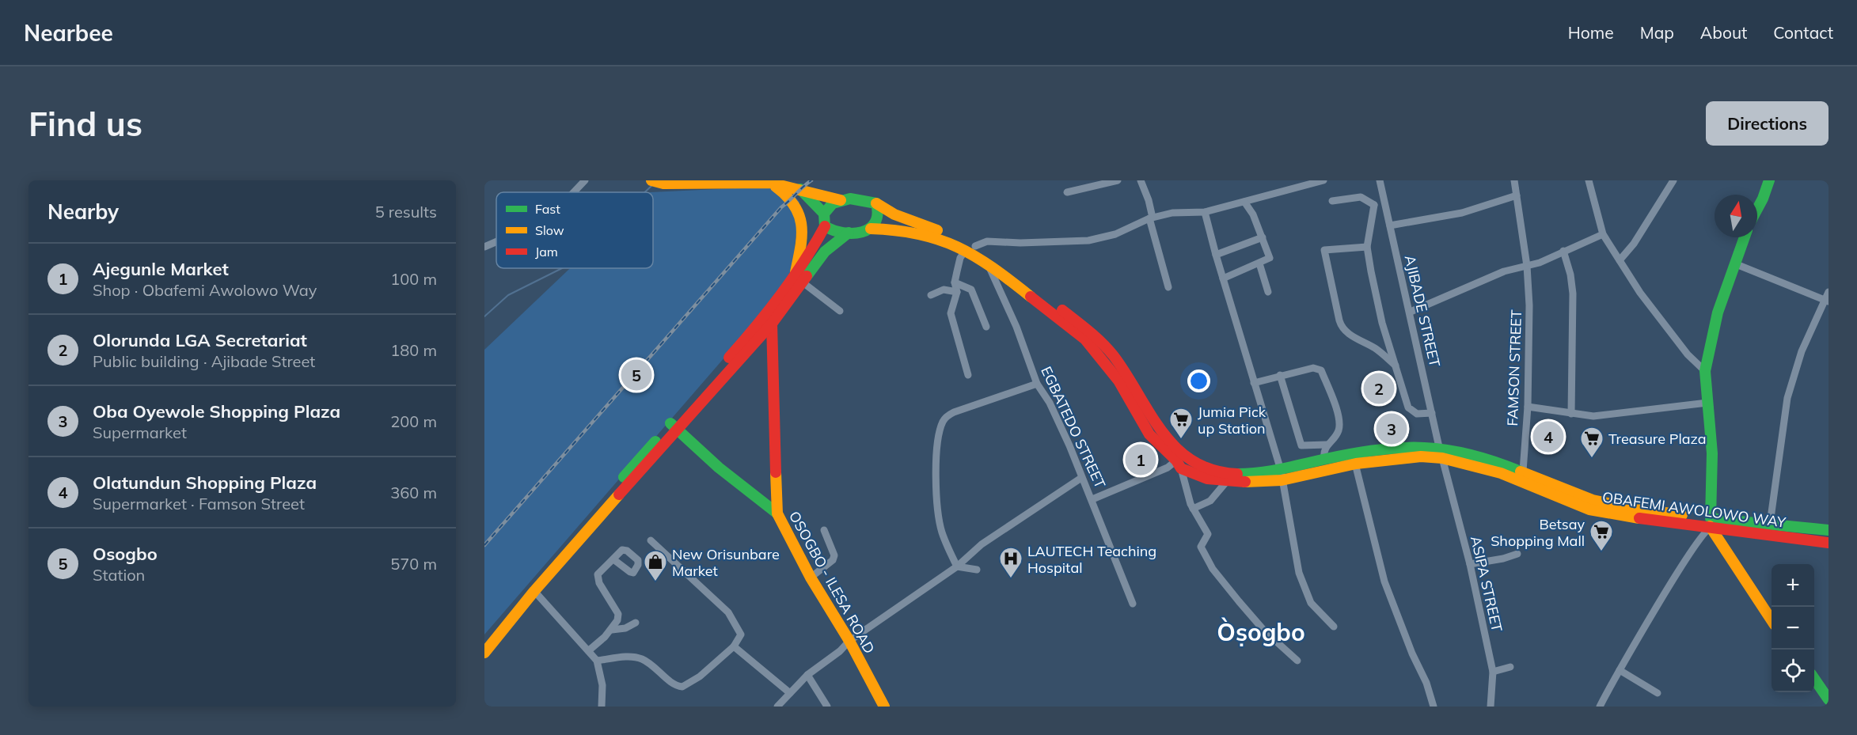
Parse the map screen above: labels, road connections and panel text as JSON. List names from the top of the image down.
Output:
{
  "streets": {
    "main road": ["OBAFEMI AWOLOWO WAY", "OSOGBO - ILESA ROAD"],
    "street": [
      "AJIBADE STREET",
      "FAMSON STREET",
      "EGBATEDO STREET",
      "ASIPA STREET"
    ]
  },
  "crossings": [
    ["AJIBADE STREET", "OBAFEMI AWOLOWO WAY"],
    ["AJIBADE STREET", "ASIPA STREET"],
    ["FAMSON STREET", "OBAFEMI AWOLOWO WAY"],
    ["EGBATEDO STREET", "OBAFEMI AWOLOWO WAY"],
    ["OBAFEMI AWOLOWO WAY", "ASIPA STREET"]
  ],
  "districts": ["Òṣogbo"],
  "places": {
    "supermarket": ["Jumia Pick up Station", "Treasure Plaza", "Betsay Shopping Mall"],
    "hospital": ["LAUTECH Teaching Hospital"],
    "shop": ["New Orisunbare Market"]
  },
  "legend": ["Fast", "Slow", "Jam"],
  "north": "top",
  "page": {
    "header": "Nearbee",
    "nav": [
      "Home",
      "Map",
      "About",
      "Contact"
    ],
    "buttons": "Directions",
    "title": "Find us",
    "heading": ["Nearby", "5 results"],
    "list": [
      {
        "mark": "1",
        "name": "Ajegunle Market",
        "note": "Shop · Obafemi Awolowo Way",
        "value": "100 m"
      },
      {
        "mark": "2",
        "name": "Olorunda LGA Secretariat",
        "note": "Public building · Ajibade Street",
        "value": "180 m"
      },
      {
        "mark": "3",
        "name": "Oba Oyewole Shopping Plaza",
        "note": "Supermarket",
        "value": "200 m"
      },
      {
        "mark": "4",
        "name": "Olatundun Shopping Plaza",
        "note": "Supermarket · Famson Street",
        "value": "360 m"
      },
      {
        "mark": "5",
        "name": "Osogbo",
        "note": "Station",
        "value": "570 m"
      }
    ],
    "pins": [
      "5",
      "2",
      "3",
      "4",
      "1"
    ],
    "map_buttons": ["+", "−"]
  }
}
